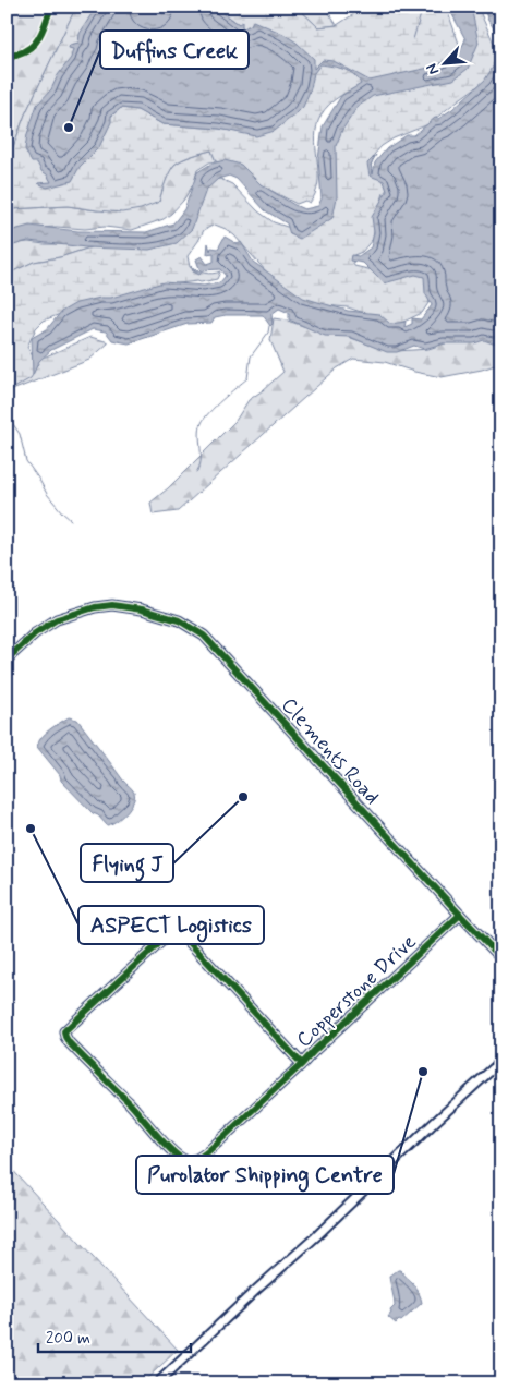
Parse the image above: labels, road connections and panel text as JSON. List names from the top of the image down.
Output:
{
  "streets": {
    "street": ["Clements Road", "Copperstone Drive"]
  },
  "crossings": [
    ["Clements Road", "Copperstone Drive"]
  ],
  "places": [
    "Duffins Creek",
    "Flying J",
    "ASPECT Logistics",
    "Purolator Shipping Centre"
  ],
  "scale_bar": "200 m",
  "north": "bottom left"
}
